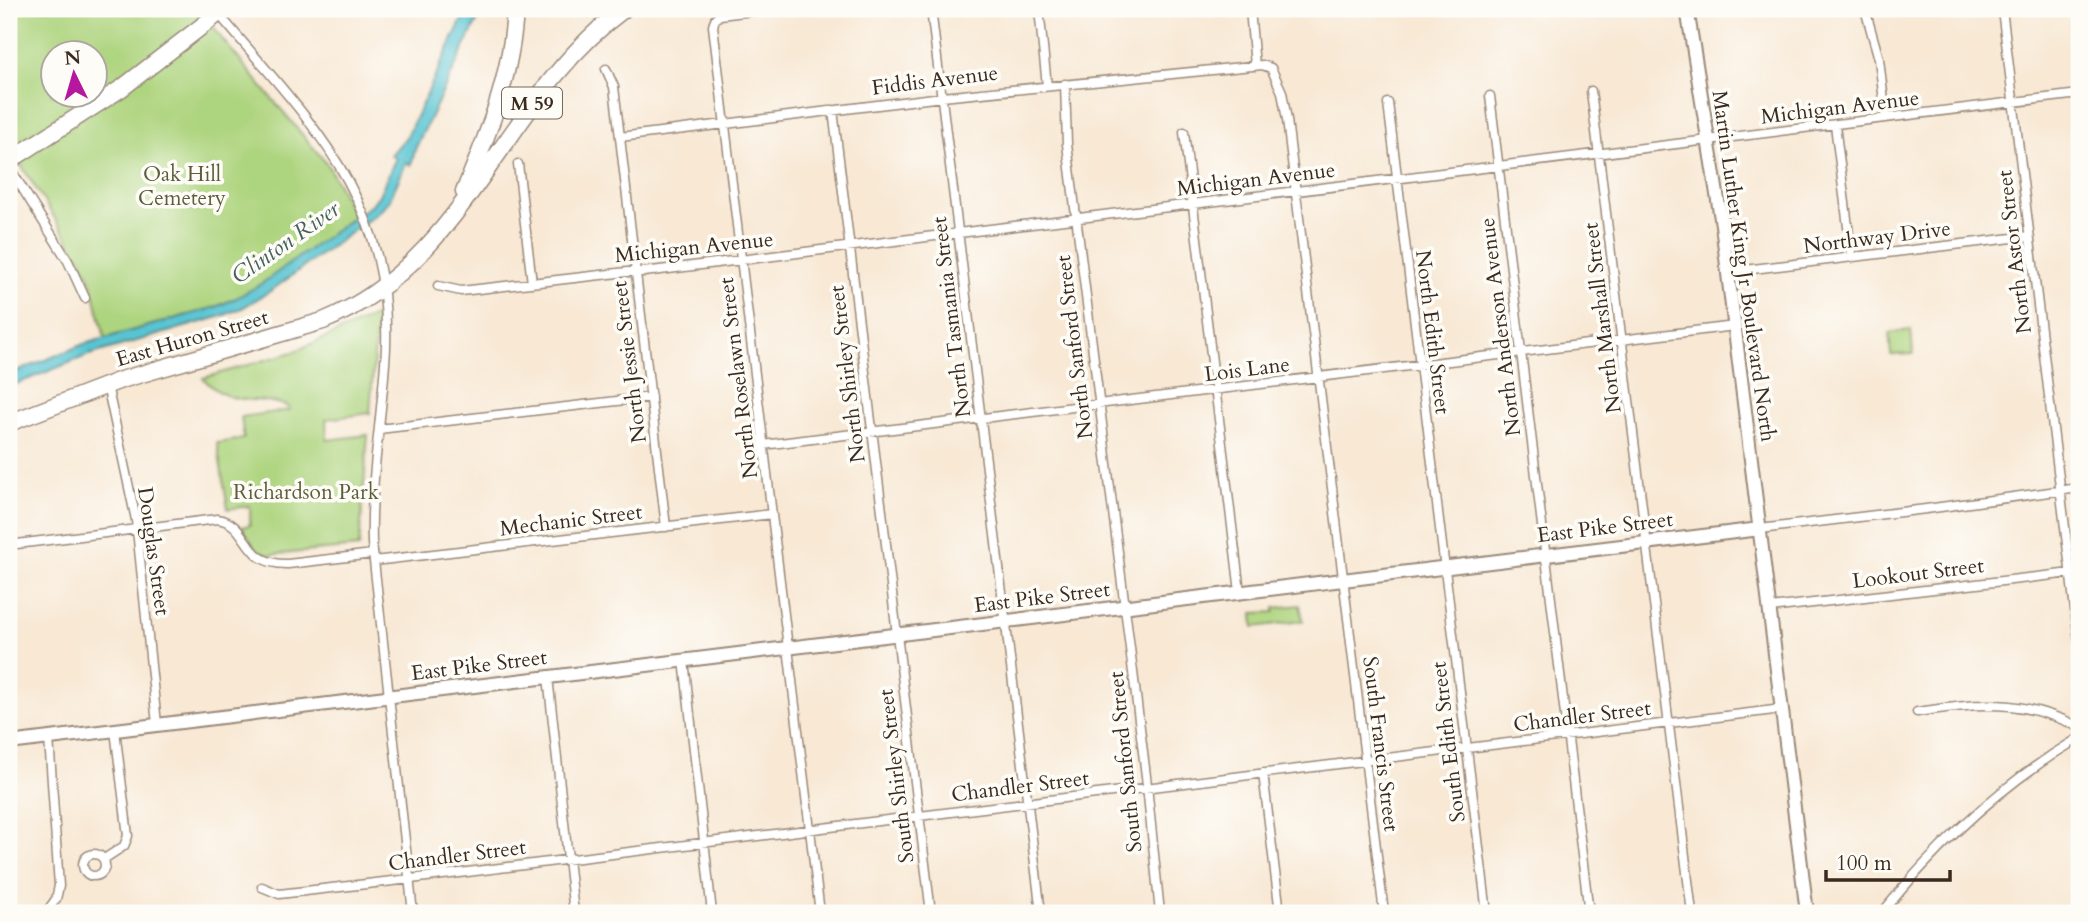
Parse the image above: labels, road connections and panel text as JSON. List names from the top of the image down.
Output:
{
  "streets": {
    "highway": ["M 59", "East Huron Street"],
    "street": [
      "Fiddis Avenue",
      "Michigan Avenue",
      "Northway Drive",
      "North Astor Street",
      "Martin Luther King Jr Boulevard North",
      "North Tasmania Street",
      "North Marshall Street",
      "North Anderson Avenue",
      "North Edith Street",
      "North Sanford Street",
      "North Jessie Street",
      "Lois Lane",
      "North Shirley Street",
      "North Roselawn Street",
      "Mechanic Street",
      "East Pike Street",
      "Douglas Street",
      "Lookout Street",
      "Chandler Street",
      "South Edith Street",
      "South Francis Street",
      "South Sanford Street",
      "South Shirley Street"
    ]
  },
  "crossings": [
    ["Fiddis Avenue", "North Tasmania Street"],
    ["Fiddis Avenue", "North Sanford Street"],
    ["Fiddis Avenue", "North Jessie Street"],
    ["Fiddis Avenue", "North Shirley Street"],
    ["Fiddis Avenue", "North Roselawn Street"],
    ["Fiddis Avenue", "South Francis Street"],
    ["M 59", "East Huron Street"],
    ["Michigan Avenue", "North Astor Street"],
    ["Michigan Avenue", "Martin Luther King Jr Boulevard North"],
    ["Michigan Avenue", "North Tasmania Street"],
    ["Michigan Avenue", "North Marshall Street"],
    ["Michigan Avenue", "North Anderson Avenue"],
    ["Michigan Avenue", "North Edith Street"],
    ["Michigan Avenue", "North Sanford Street"],
    ["Michigan Avenue", "North Jessie Street"],
    ["Michigan Avenue", "North Shirley Street"],
    ["Michigan Avenue", "North Roselawn Street"],
    ["Michigan Avenue", "South Francis Street"],
    ["Northway Drive", "North Astor Street"],
    ["Northway Drive", "Martin Luther King Jr Boulevard North"],
    ["North Astor Street", "East Pike Street"],
    ["North Astor Street", "Lookout Street"],
    ["Martin Luther King Jr Boulevard North", "Lois Lane"],
    ["Martin Luther King Jr Boulevard North", "East Pike Street"],
    ["Martin Luther King Jr Boulevard North", "Lookout Street"],
    ["Martin Luther King Jr Boulevard North", "Chandler Street"],
    ["North Tasmania Street", "Lois Lane"],
    ["North Tasmania Street", "East Pike Street"],
    ["North Tasmania Street", "Chandler Street"],
    ["North Marshall Street", "Lois Lane"],
    ["North Marshall Street", "East Pike Street"],
    ["North Marshall Street", "Chandler Street"],
    ["North Anderson Avenue", "Lois Lane"],
    ["North Anderson Avenue", "East Pike Street"],
    ["North Anderson Avenue", "Chandler Street"],
    ["North Edith Street", "Lois Lane"],
    ["North Edith Street", "East Pike Street"],
    ["North Edith Street", "South Edith Street"],
    ["East Huron Street", "Douglas Street"],
    ["North Sanford Street", "Lois Lane"],
    ["North Sanford Street", "East Pike Street"],
    ["North Sanford Street", "South Sanford Street"],
    ["North Jessie Street", "Mechanic Street"],
    ["Lois Lane", "North Shirley Street"],
    ["Lois Lane", "North Roselawn Street"],
    ["Lois Lane", "South Francis Street"],
    ["North Shirley Street", "East Pike Street"],
    ["North Shirley Street", "South Shirley Street"],
    ["North Roselawn Street", "Mechanic Street"],
    ["North Roselawn Street", "East Pike Street"],
    ["North Roselawn Street", "Chandler Street"],
    ["Mechanic Street", "Douglas Street"],
    ["East Pike Street", "Douglas Street"],
    ["East Pike Street", "South Edith Street"],
    ["East Pike Street", "South Francis Street"],
    ["East Pike Street", "South Sanford Street"],
    ["East Pike Street", "South Shirley Street"],
    ["Chandler Street", "South Edith Street"],
    ["Chandler Street", "South Francis Street"],
    ["Chandler Street", "South Sanford Street"],
    ["Chandler Street", "South Shirley Street"]
  ],
  "water": ["Clinton River"],
  "parks": ["Oak Hill Cemetery", "Richardson Park"],
  "scale_bar": "100 m",
  "north": "top"
}
